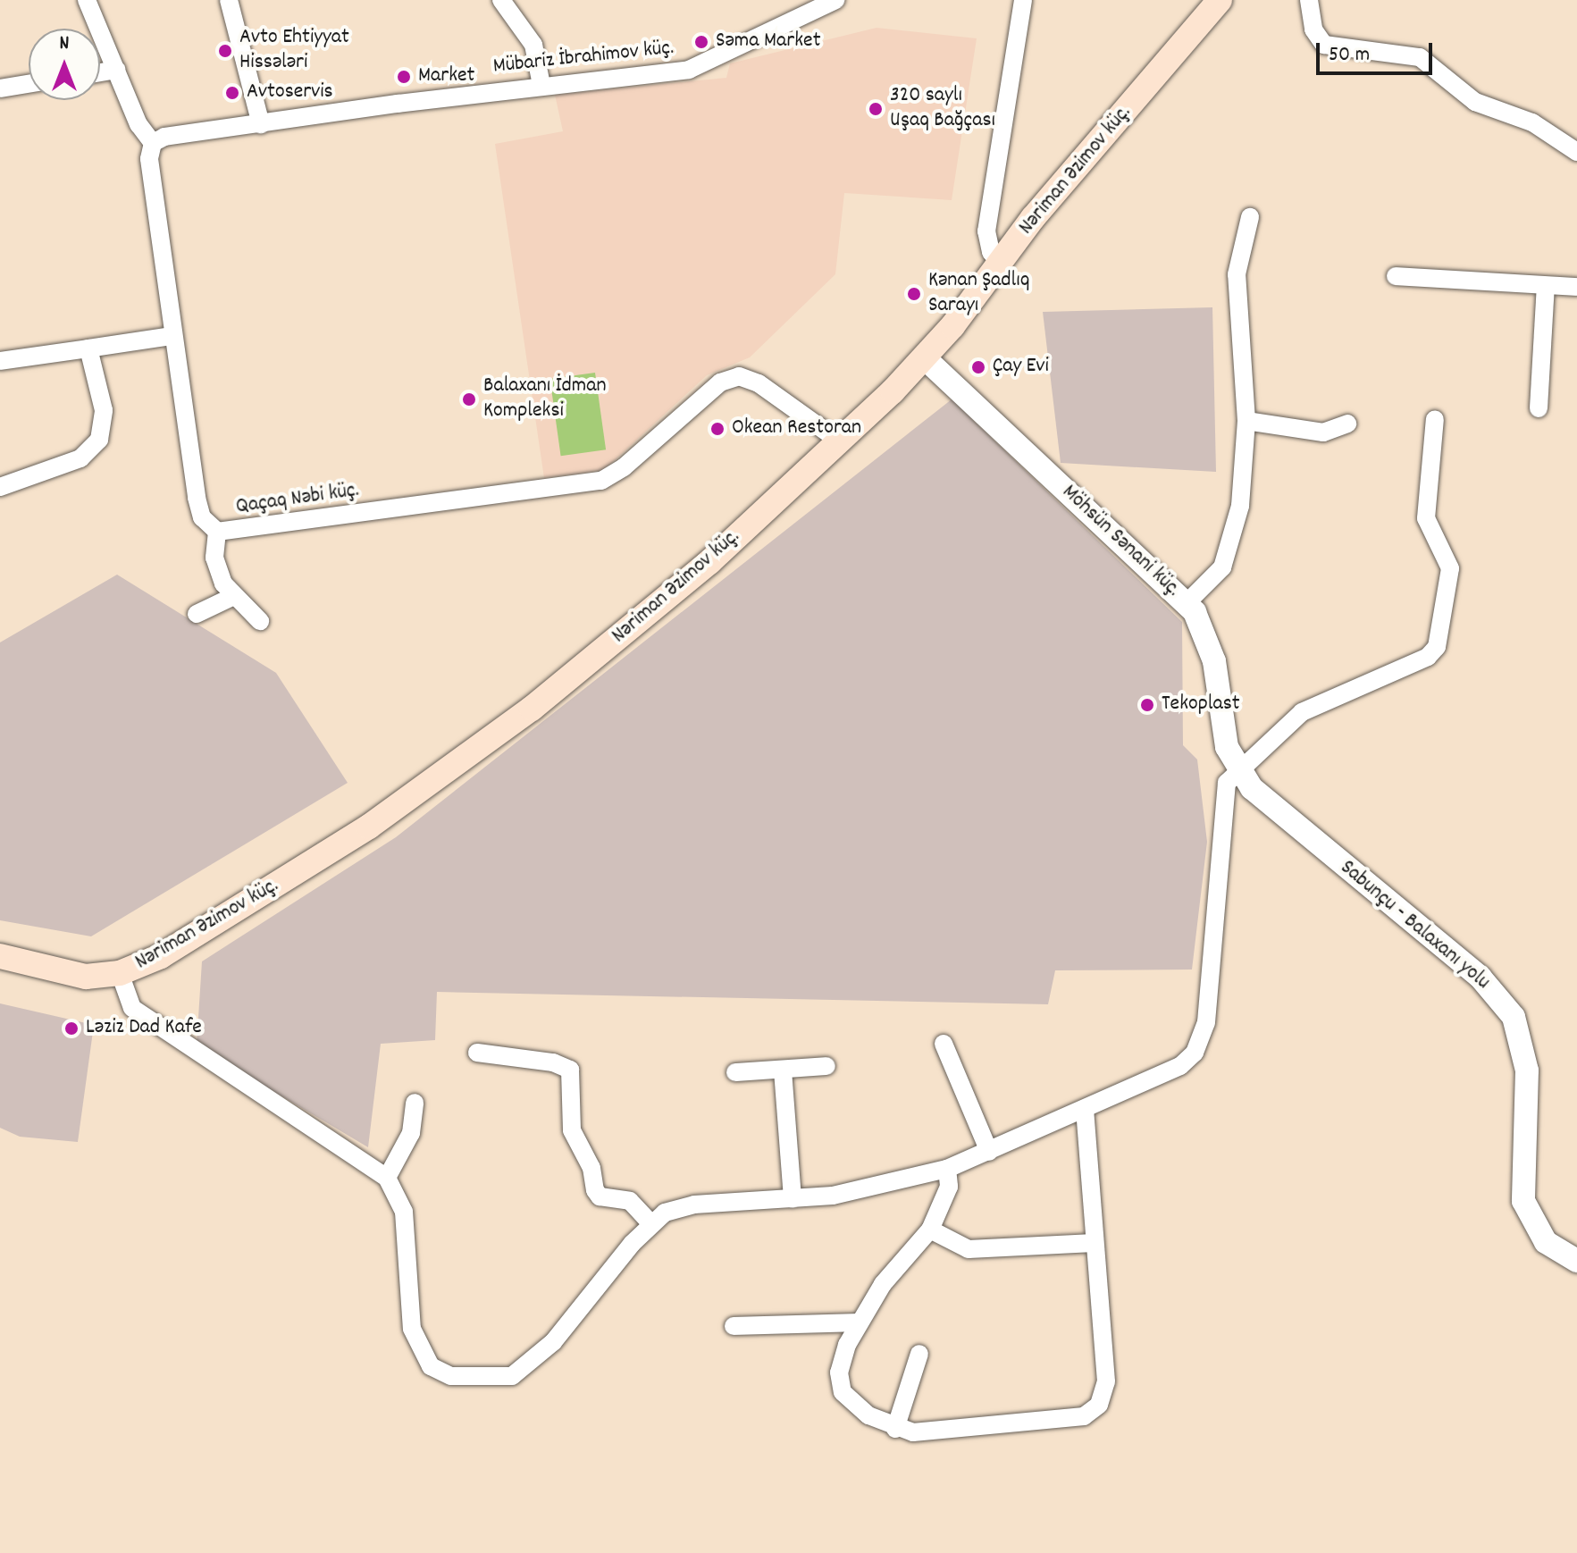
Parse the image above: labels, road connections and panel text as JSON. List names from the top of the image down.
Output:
{
  "streets": {
    "main road": ["Nəriman Əzimov küç."],
    "street": [
      "Mübariz İbrahimov küç.",
      "Qaçaq Nəbi küç.",
      "Möhsün Sənani küç.",
      "Sabunçu - Balaxanı yolu"
    ]
  },
  "crossings": [
    ["Mübariz İbrahimov küç.", "Qaçaq Nəbi küç."],
    ["Nəriman Əzimov küç.", "Qaçaq Nəbi küç."],
    ["Nəriman Əzimov küç.", "Möhsün Sənani küç."],
    ["Möhsün Sənani küç.", "Sabunçu - Balaxanı yolu"]
  ],
  "places": [
    "Səma Market",
    "Avto Ehtiyyat Hissələri",
    "Market",
    "Avtoservis",
    "320 saylı Uşaq Bağçası",
    "Kənan Şadlıq Sarayı",
    "Çay Evi",
    "Balaxanı İdman Kompleksi",
    "Okean Restoran",
    "Tekoplast",
    "Ləziz Dad Kafe"
  ],
  "scale_bar": "50 m",
  "north": "top"
}
